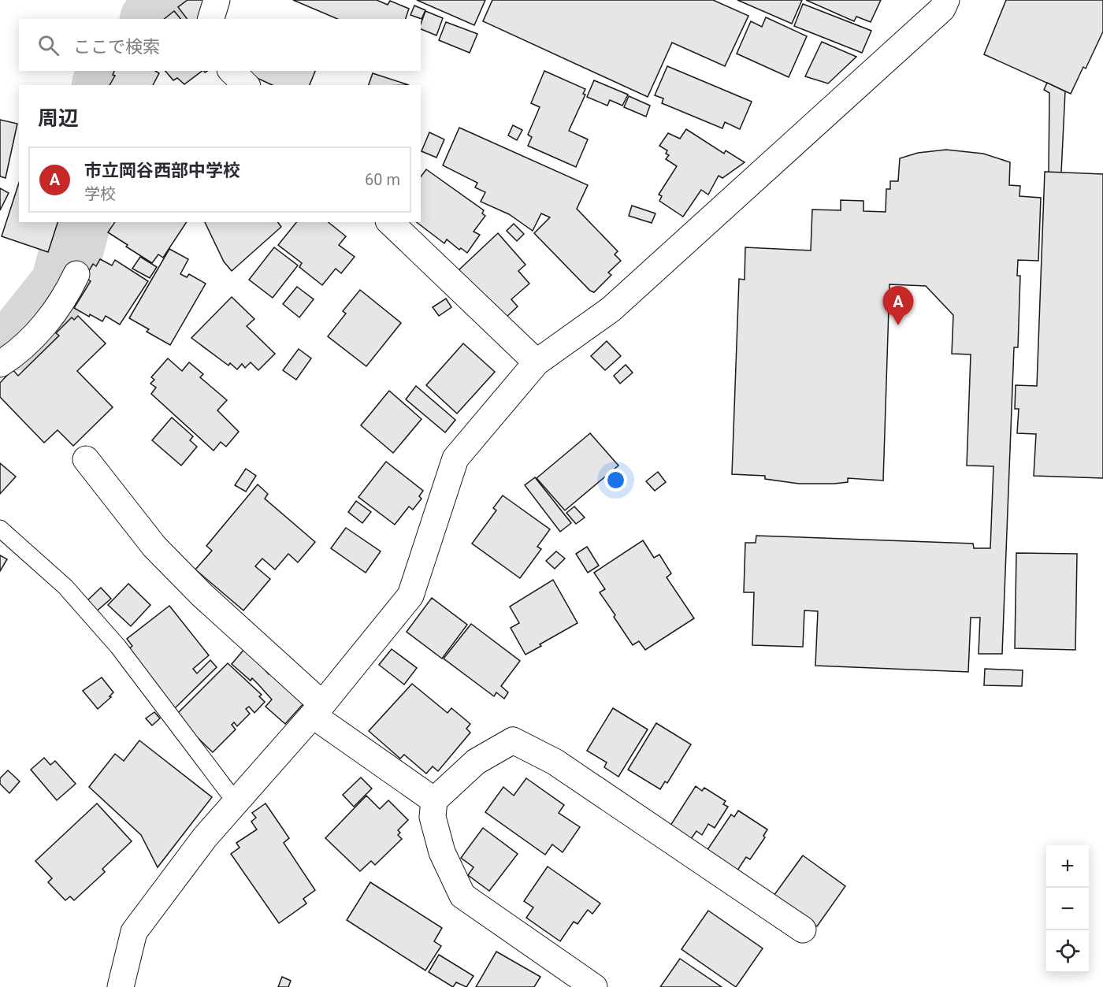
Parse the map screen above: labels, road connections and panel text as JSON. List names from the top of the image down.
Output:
{
  "page": {
    "search": "ここで検索",
    "heading": "周辺",
    "list": [
      {
        "mark": "A",
        "name": "市立岡谷西部中学校",
        "note": "学校",
        "value": "60 m"
      }
    ],
    "pins": "A",
    "map_buttons": ["+", "−"]
  }
}
